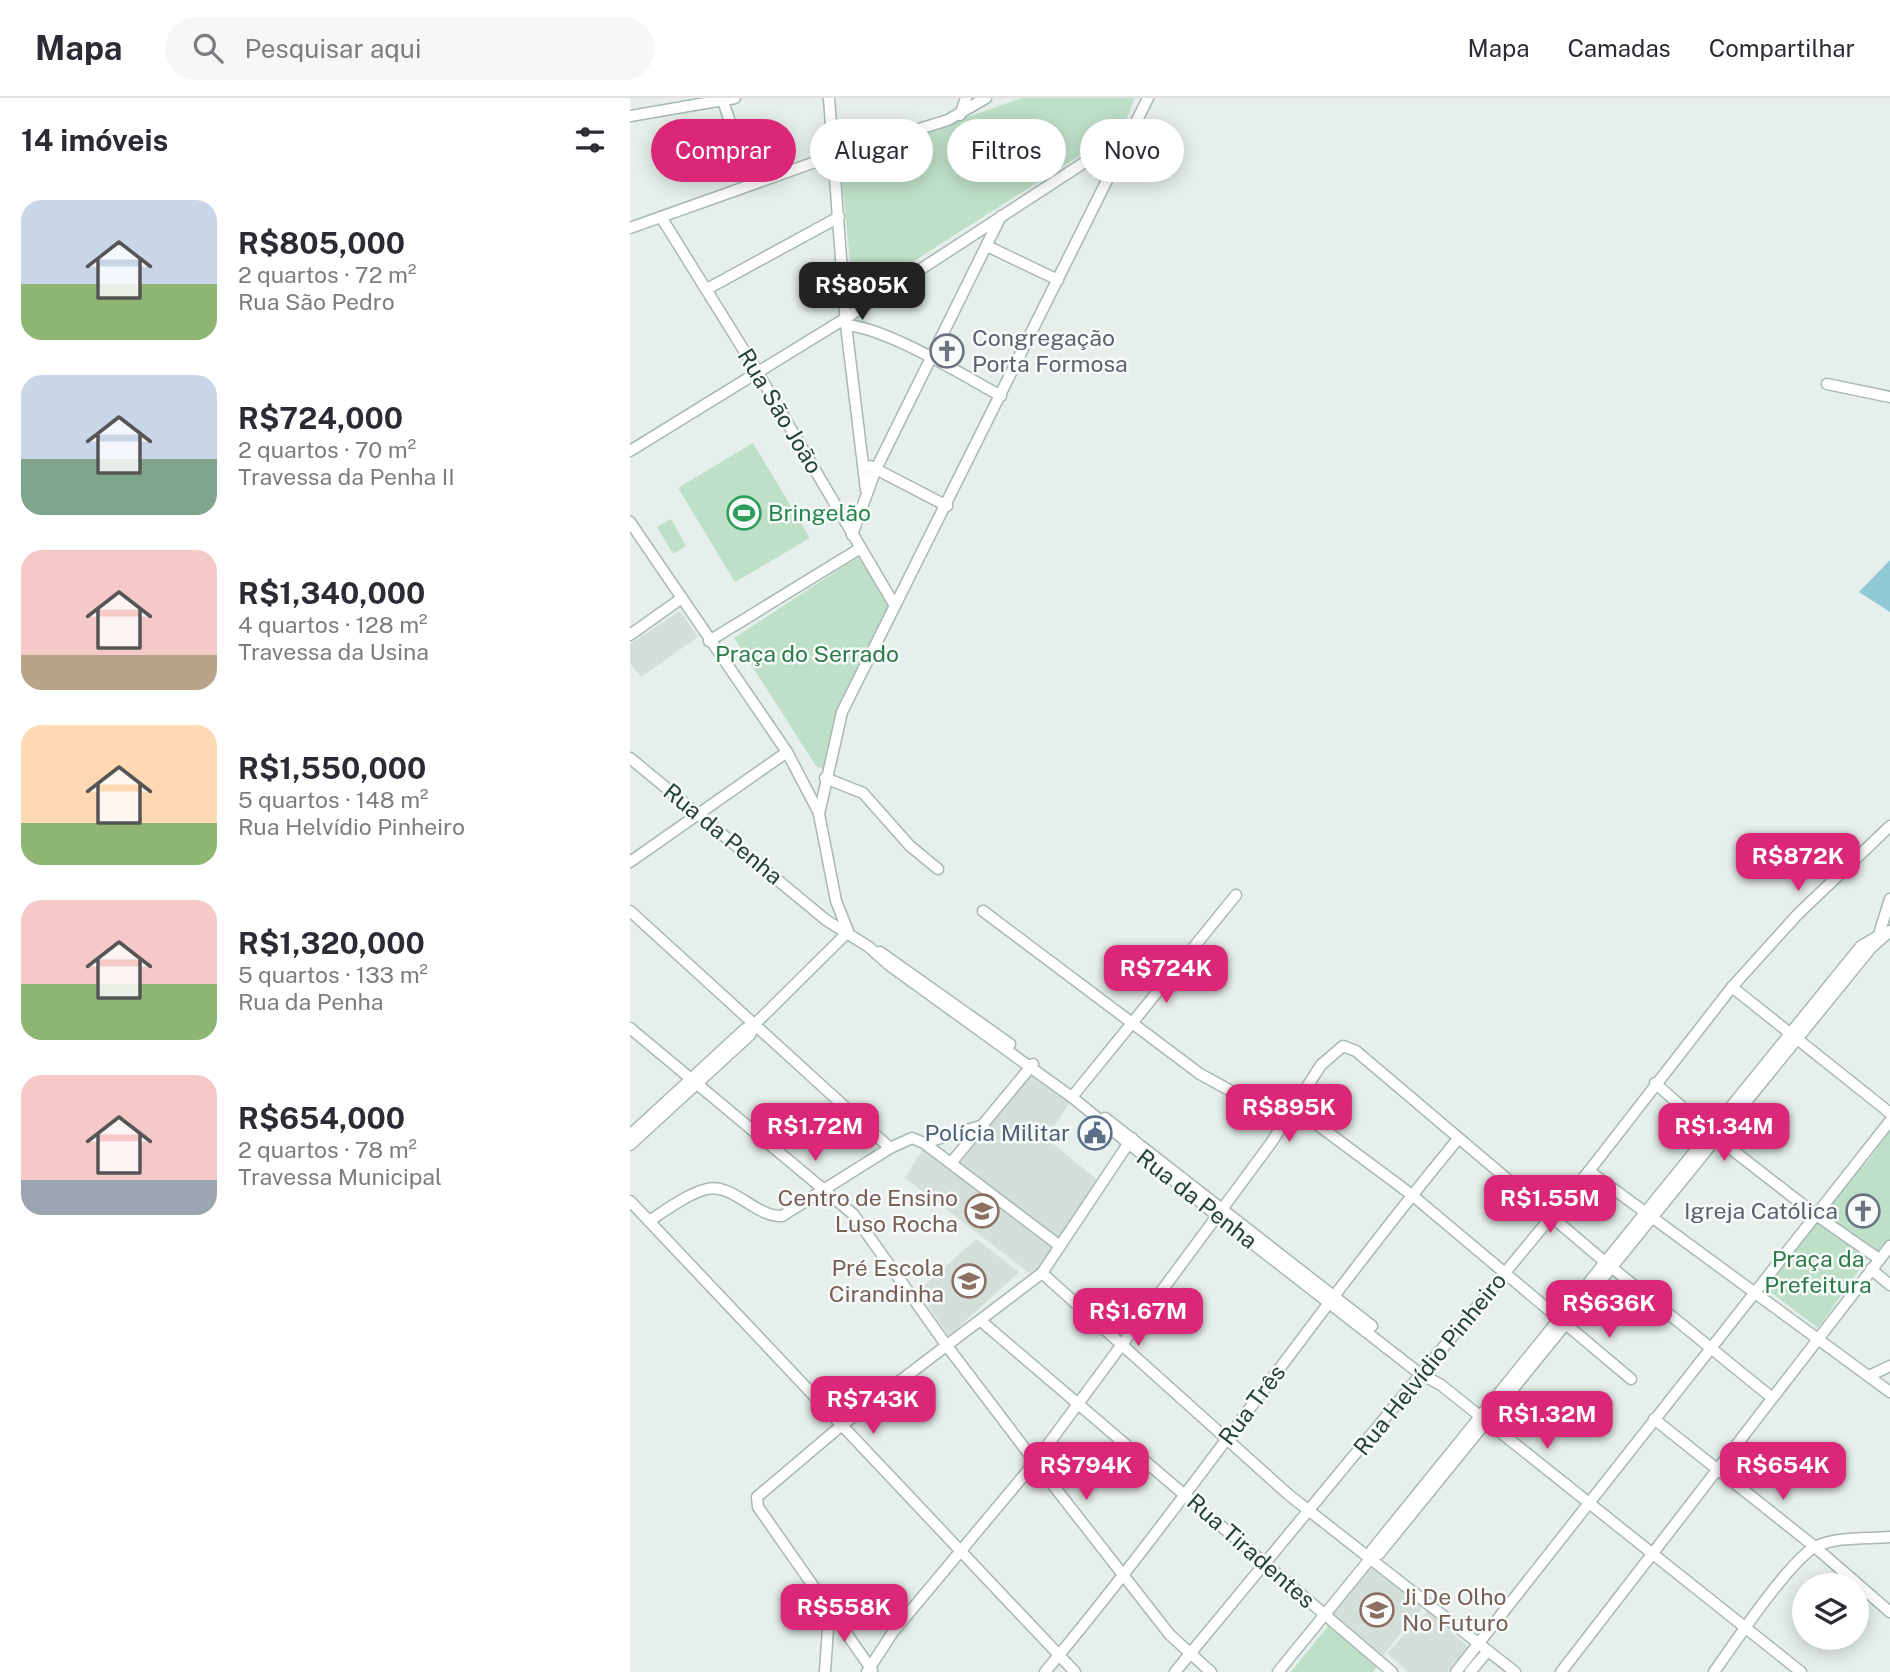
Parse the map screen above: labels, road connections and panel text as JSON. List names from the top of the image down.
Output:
{
  "streets": {
    "street": [
      "Rua São João",
      "Rua da Penha",
      "Rua Helvídio Pinheiro",
      "Rua Três",
      "Rua Tiradentes"
    ]
  },
  "crossings": [
    ["Rua da Penha", "Rua Helvídio Pinheiro"],
    ["Rua da Penha", "Rua Três"],
    ["Rua Helvídio Pinheiro", "Rua Tiradentes"],
    ["Rua Três", "Rua Tiradentes"]
  ],
  "parks": ["Praça do Serrado", "Praça da Prefeitura"],
  "places": {
    "church": ["Congregação Porta Formosa", "Igreja Católica"],
    "sports": ["Bringelão"],
    "public building": ["Polícia Militar"],
    "school or university": ["Centro de Ensino Luso Rocha", "Pré Escola Cirandinha", "Ji De Olho No Futuro"]
  },
  "page": {
    "header": "Mapa",
    "search": "Pesquisar aqui",
    "nav": ["Mapa", "Camadas", "Compartilhar"],
    "heading": "14 imóveis",
    "chip": [
      "Comprar",
      "Alugar",
      "Filtros",
      "Novo"
    ],
    "list": [
      {
        "name": "R$805,000",
        "note": "2 quartos · 72 m² · Rua São Pedro"
      },
      {
        "name": "R$724,000",
        "note": "2 quartos · 70 m² · Travessa da Penha II"
      },
      {
        "name": "R$1,340,000",
        "note": "4 quartos · 128 m² · Travessa da Usina"
      },
      {
        "name": "R$1,550,000",
        "note": "5 quartos · 148 m² · Rua Helvídio Pinheiro"
      },
      {
        "name": "R$1,320,000",
        "note": "5 quartos · 133 m² · Rua da Penha"
      },
      {
        "name": "R$654,000",
        "note": "2 quartos · 78 m² · Travessa Municipal"
      }
    ],
    "price": [
      "R$805K",
      "R$872K",
      "R$724K",
      "R$895K",
      "R$1.72M",
      "R$1.34M",
      "R$1.55M",
      "R$636K",
      "R$1.67M",
      "R$743K",
      "R$1.32M",
      "R$794K",
      "R$654K",
      "R$558K"
    ]
  }
}
